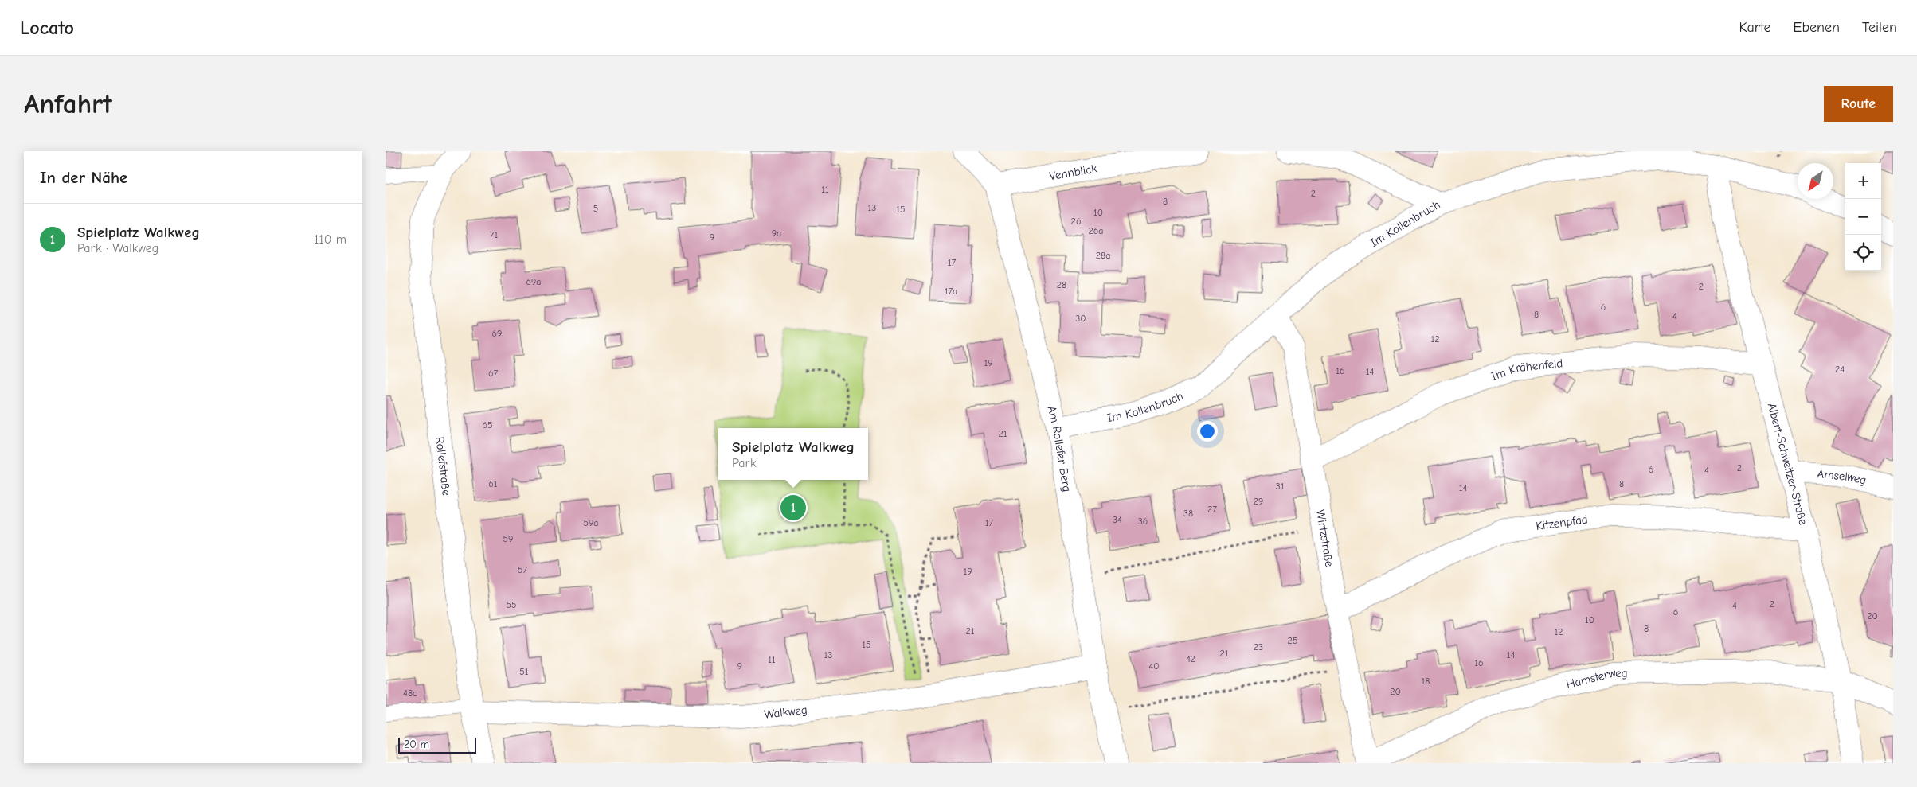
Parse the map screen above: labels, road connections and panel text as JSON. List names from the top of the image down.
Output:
{
  "streets": {
    "street": [
      "Vennblick",
      "Im Kollenbruch",
      "Im Krähenfeld",
      "Am Rollefer Berg",
      "Albert-Schweitzer-Straße",
      "Rollefstraße",
      "Amselweg",
      "Kitzenpfad",
      "Wirtzstraße",
      "Hamsterweg",
      "Walkweg"
    ]
  },
  "crossings": [
    ["Vennblick", "Am Rollefer Berg"],
    ["Im Kollenbruch", "Am Rollefer Berg"],
    ["Im Kollenbruch", "Albert-Schweitzer-Straße"],
    ["Im Kollenbruch", "Wirtzstraße"],
    ["Im Krähenfeld", "Albert-Schweitzer-Straße"],
    ["Im Krähenfeld", "Wirtzstraße"],
    ["Am Rollefer Berg", "Walkweg"],
    ["Albert-Schweitzer-Straße", "Amselweg"],
    ["Albert-Schweitzer-Straße", "Kitzenpfad"],
    ["Albert-Schweitzer-Straße", "Hamsterweg"],
    ["Rollefstraße", "Walkweg"],
    ["Kitzenpfad", "Wirtzstraße"],
    ["Wirtzstraße", "Hamsterweg"]
  ],
  "house_numbers": [
    "11",
    "2",
    "8",
    "13",
    "5",
    "15",
    "10",
    "26",
    "26a",
    "9a",
    "71",
    "9",
    "28a",
    "17",
    "69a",
    "28",
    "2",
    "17a",
    "6",
    "8",
    "4",
    "30",
    "69",
    "12",
    "19",
    "24",
    "16",
    "14",
    "67",
    "65",
    "21",
    "2",
    "6",
    "4",
    "61",
    "8",
    "31",
    "14",
    "29",
    "27",
    "38",
    "34",
    "36",
    "59a",
    "17",
    "59",
    "57",
    "19",
    "2",
    "55",
    "4",
    "6",
    "20",
    "10",
    "8",
    "21",
    "12",
    "25",
    "15",
    "23",
    "21",
    "13",
    "14",
    "42",
    "11",
    "16",
    "9",
    "40",
    "51",
    "18",
    "20",
    "48c"
  ],
  "scale_bar": "20 m",
  "north": "bottom left",
  "page": {
    "header": "Locato",
    "nav": ["Karte", "Ebenen", "Teilen"],
    "buttons": "Route",
    "title": "Anfahrt",
    "heading": "In der Nähe",
    "map_buttons": ["+", "−"],
    "list": [
      {
        "mark": "1",
        "name": "Spielplatz Walkweg",
        "note": "Park · Walkweg",
        "value": "110 m"
      }
    ],
    "popup": ["Spielplatz Walkweg", "Park"],
    "pins": "1",
    "scale": "20 m"
  }
}
